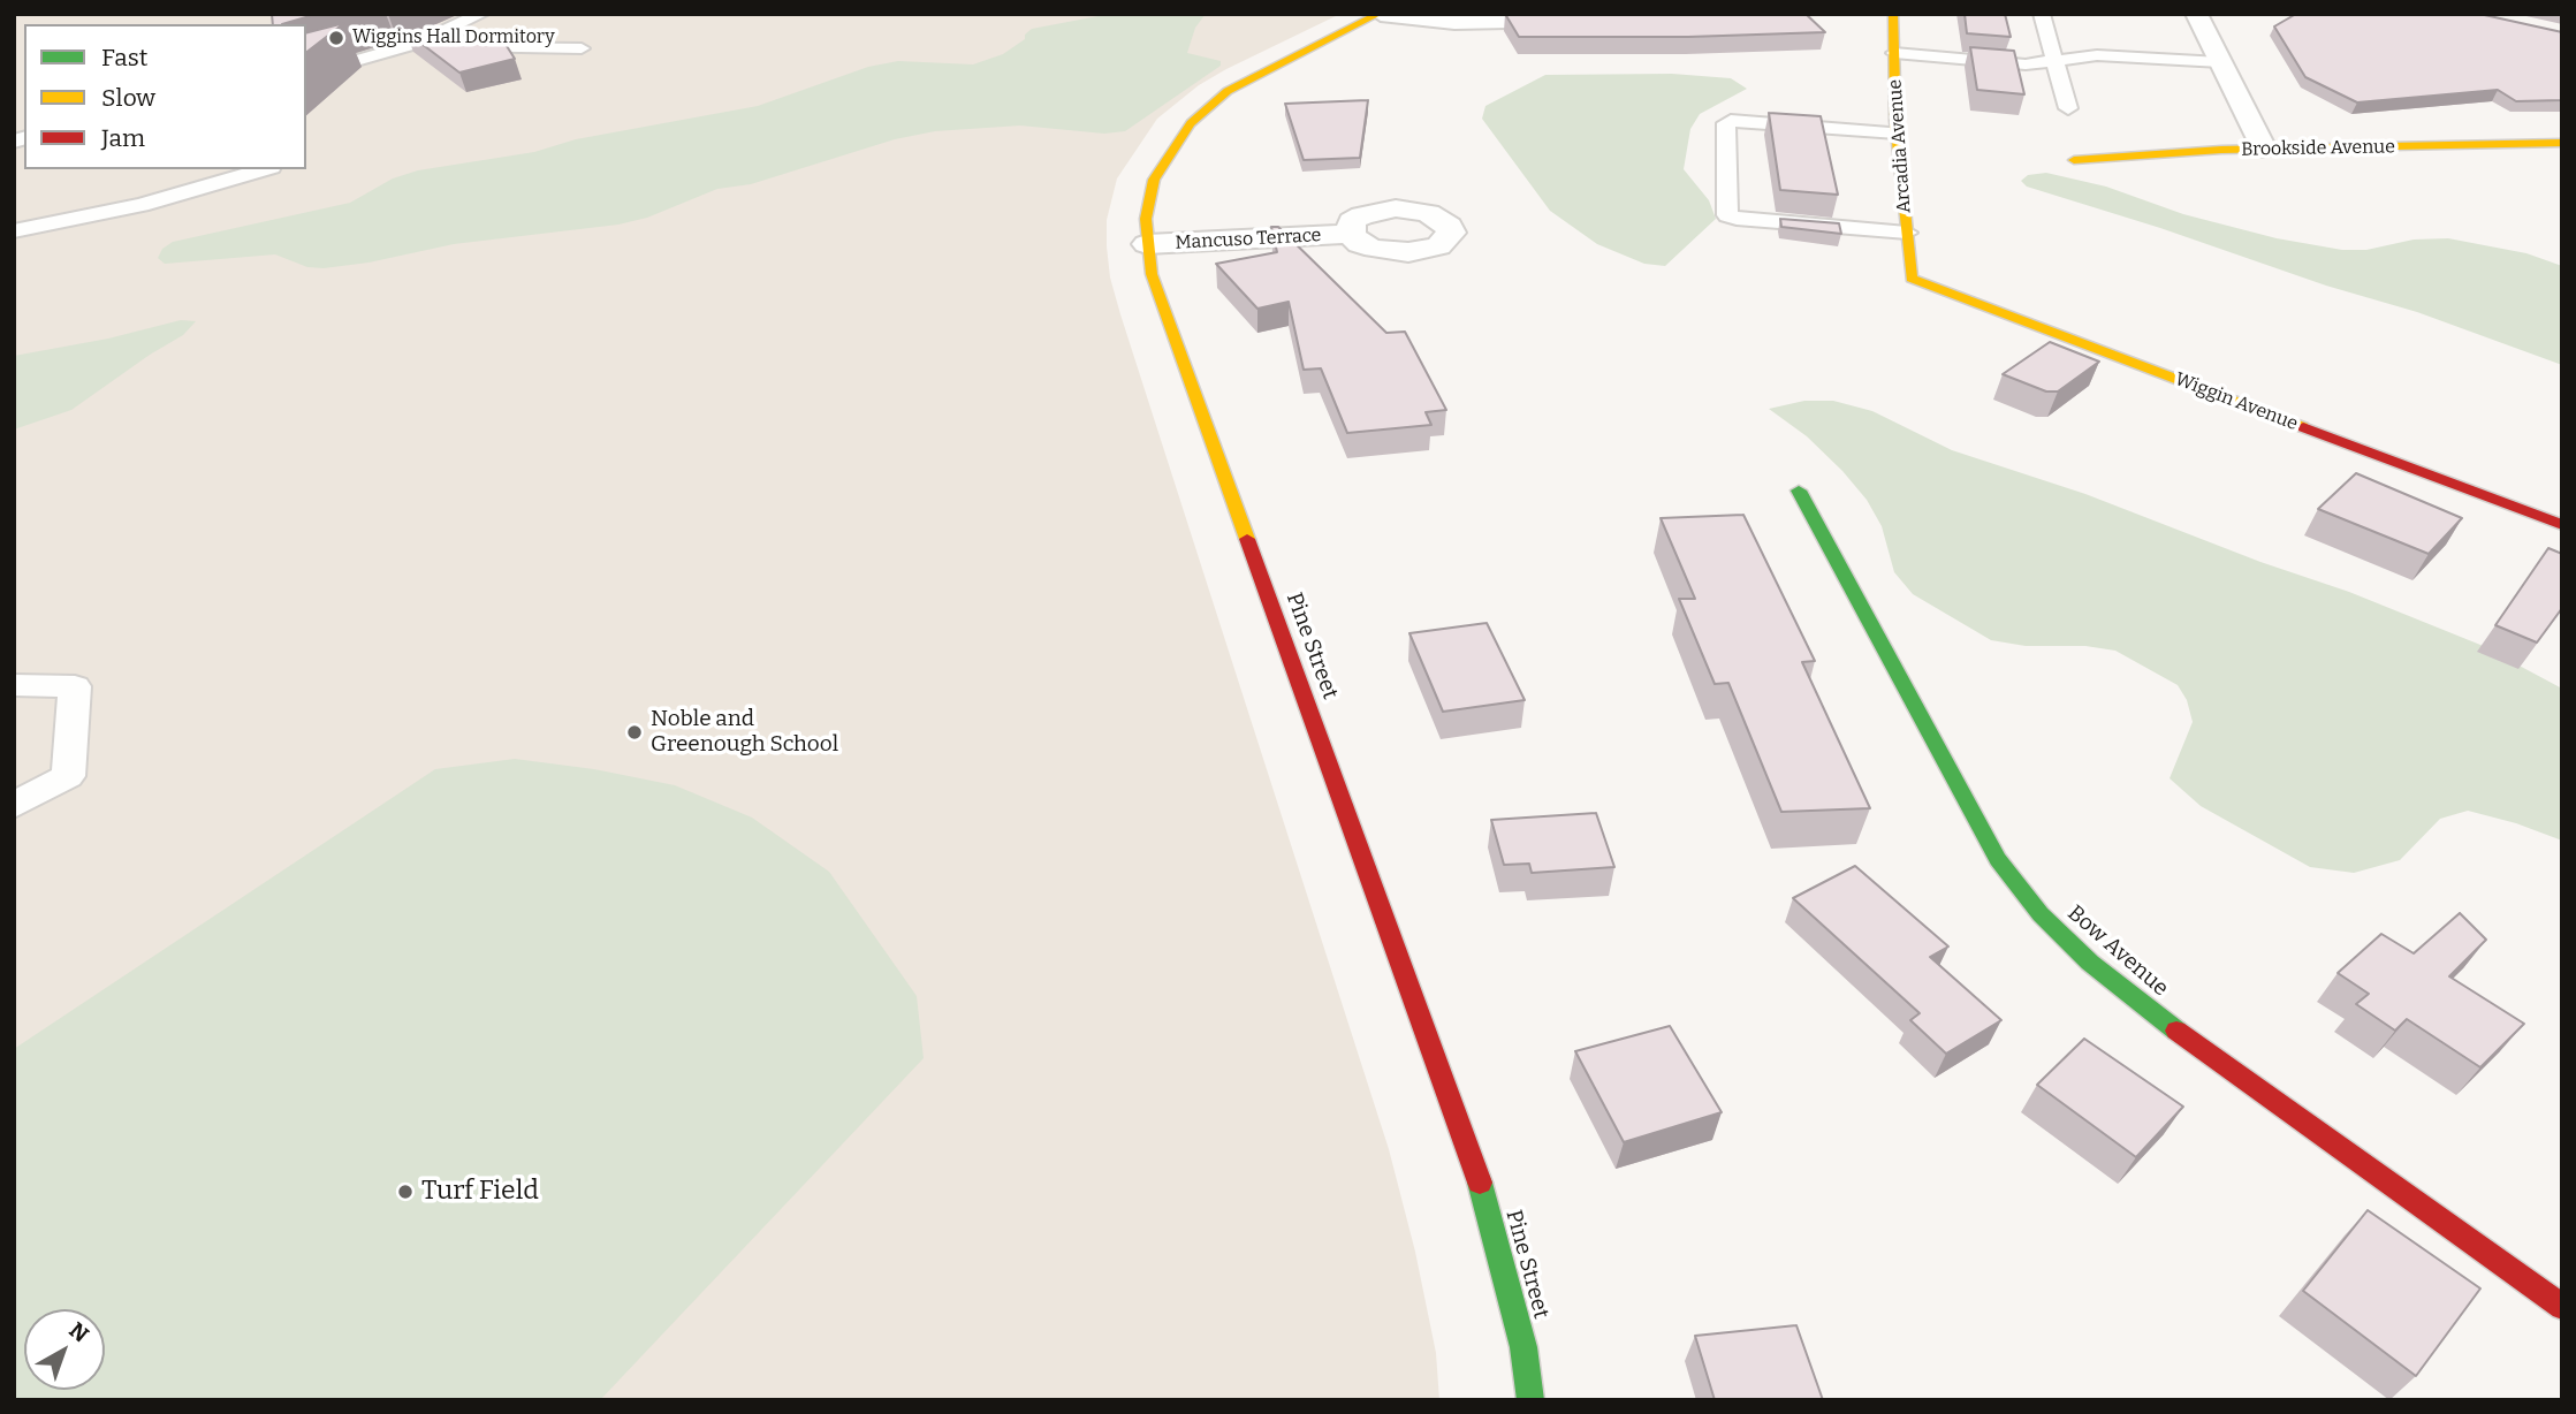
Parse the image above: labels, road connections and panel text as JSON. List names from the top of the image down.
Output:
{
  "streets": {
    "street": [
      "Arcadia Avenue",
      "Brookside Avenue",
      "Mancuso Terrace",
      "Wiggin Avenue",
      "Pine Street",
      "Bow Avenue"
    ]
  },
  "crossings": [
    ["Arcadia Avenue", "Wiggin Avenue"],
    ["Mancuso Terrace", "Pine Street"]
  ],
  "places": ["Wiggins Hall Dormitory", "Noble and Greenough School", "Turf Field"],
  "legend": ["Fast", "Slow", "Jam"],
  "north": "top right"
}
